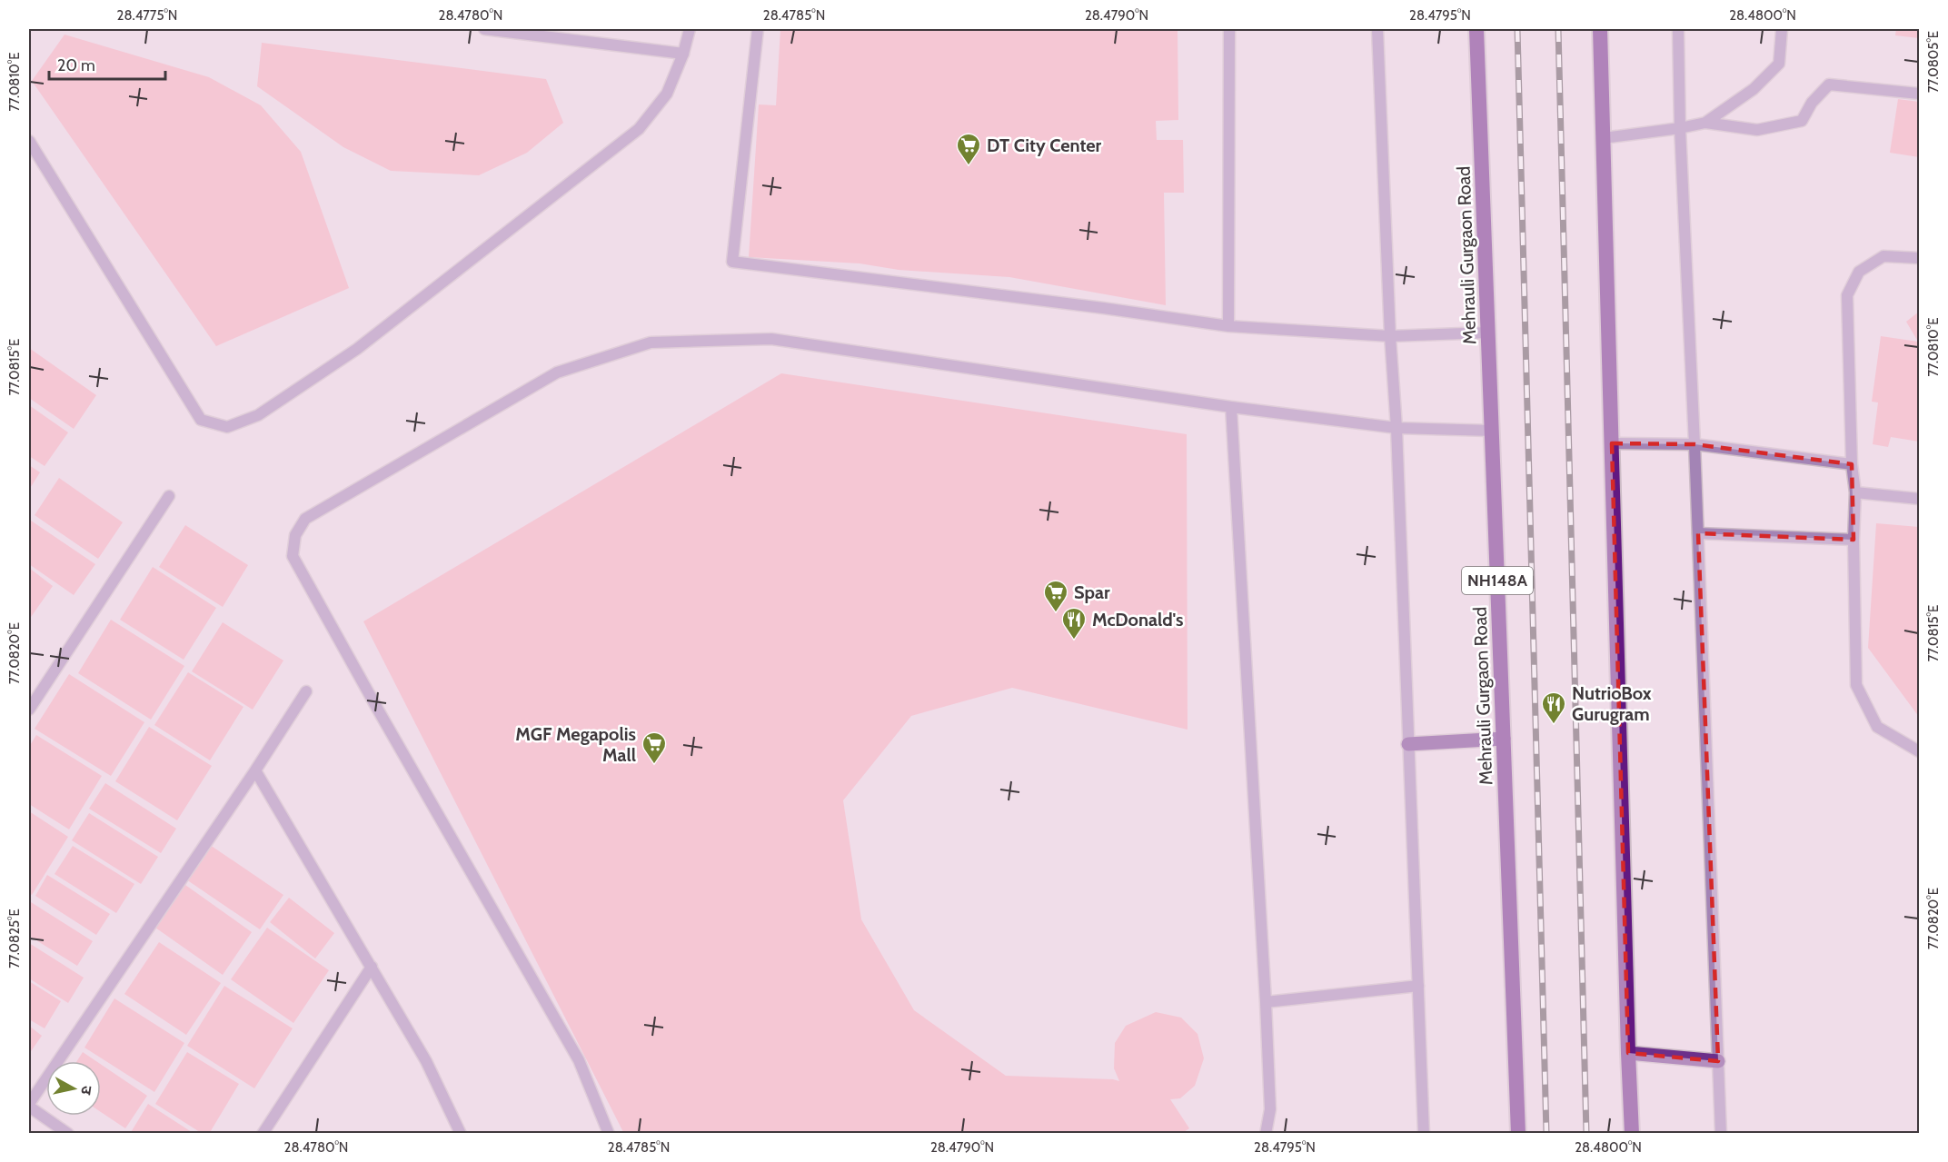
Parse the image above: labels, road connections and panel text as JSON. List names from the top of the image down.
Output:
{
  "streets": {
    "highway": ["Mehrauli Gurgaon Road", "NH148A"]
  },
  "places": {
    "supermarket": ["DT City Center", "Spar", "MGF Megapolis Mall"],
    "restaurant": ["McDonald's", "NutrioBox Gurugram"]
  },
  "scale_bar": "20 m",
  "north": "right",
  "coordinates": [
    "28.4775°N",
    "28.4780°N",
    "28.4785°N",
    "28.4790°N",
    "28.4795°N",
    "28.4800°N",
    "77.0805°E",
    "77.0810°E",
    "77.0815°E",
    "77.0820°E",
    "77.0825°E"
  ]
}
